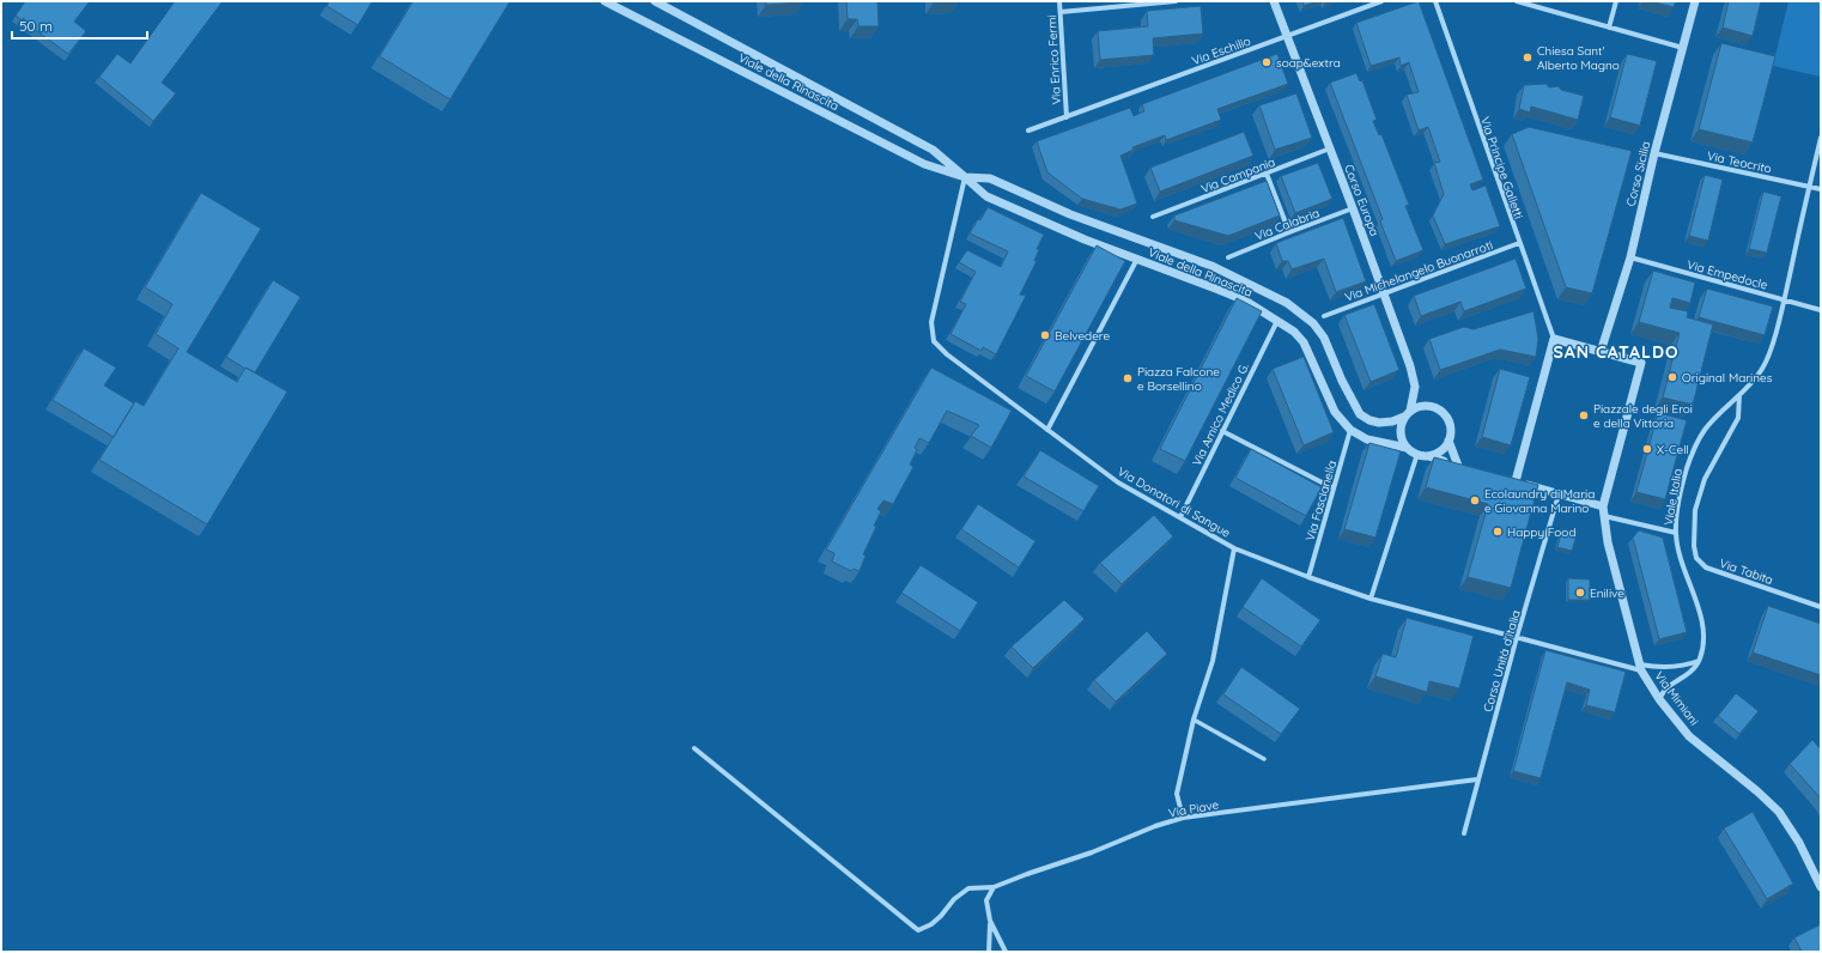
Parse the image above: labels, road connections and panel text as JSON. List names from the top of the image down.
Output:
{
  "streets": {
    "street": [
      "Via Eschilio",
      "Via Enrico Fermi",
      "Viale della Rinascita",
      "Via Teocrito",
      "Via Principe Galletti",
      "Corso Sicilia",
      "Via Campania",
      "Corso Europa",
      "Via Calabria",
      "Via Michelangelo Buonarroti",
      "Via Empedocle",
      "Via Amico Medico G.",
      "Viale Italia",
      "Via Fascianella",
      "Via Donatori di Sangue",
      "Via Tabita",
      "Corso Unità d'Italia",
      "Via Mimiani",
      "Via Piave"
    ]
  },
  "crossings": [
    ["Via Eschilio", "Via Enrico Fermi"],
    ["Via Eschilio", "Corso Europa"],
    ["Viale della Rinascita", "Corso Europa"],
    ["Viale della Rinascita", "Via Amico Medico G."],
    ["Viale della Rinascita", "Via Fascianella"],
    ["Viale della Rinascita", "Via Donatori di Sangue"],
    ["Via Teocrito", "Corso Sicilia"],
    ["Via Teocrito", "Viale Italia"],
    ["Via Principe Galletti", "Via Michelangelo Buonarroti"],
    ["Corso Sicilia", "Via Empedocle"],
    ["Via Campania", "Corso Europa"],
    ["Corso Europa", "Via Calabria"],
    ["Corso Europa", "Via Michelangelo Buonarroti"],
    ["Via Empedocle", "Viale Italia"],
    ["Via Amico Medico G.", "Via Donatori di Sangue"],
    ["Viale Italia", "Via Donatori di Sangue"],
    ["Viale Italia", "Via Tabita"],
    ["Via Fascianella", "Via Donatori di Sangue"],
    ["Via Donatori di Sangue", "Corso Unità d'Italia"],
    ["Via Donatori di Sangue", "Via Mimiani"],
    ["Corso Unità d'Italia", "Via Piave"]
  ],
  "districts": ["SAN CATALDO"],
  "places": [
    "Chiesa Sant' Alberto Magno",
    "soap&extra",
    "Belvedere",
    "Original Marines",
    "Piazza Falcone e Borsellino",
    "Piazzale degli Eroi e della Vittoria",
    "X-Cell",
    "Ecolaundry di Maria e Giovanna Marino",
    "Happy Food",
    "Enilive"
  ],
  "scale_bar": "50 m"
}
